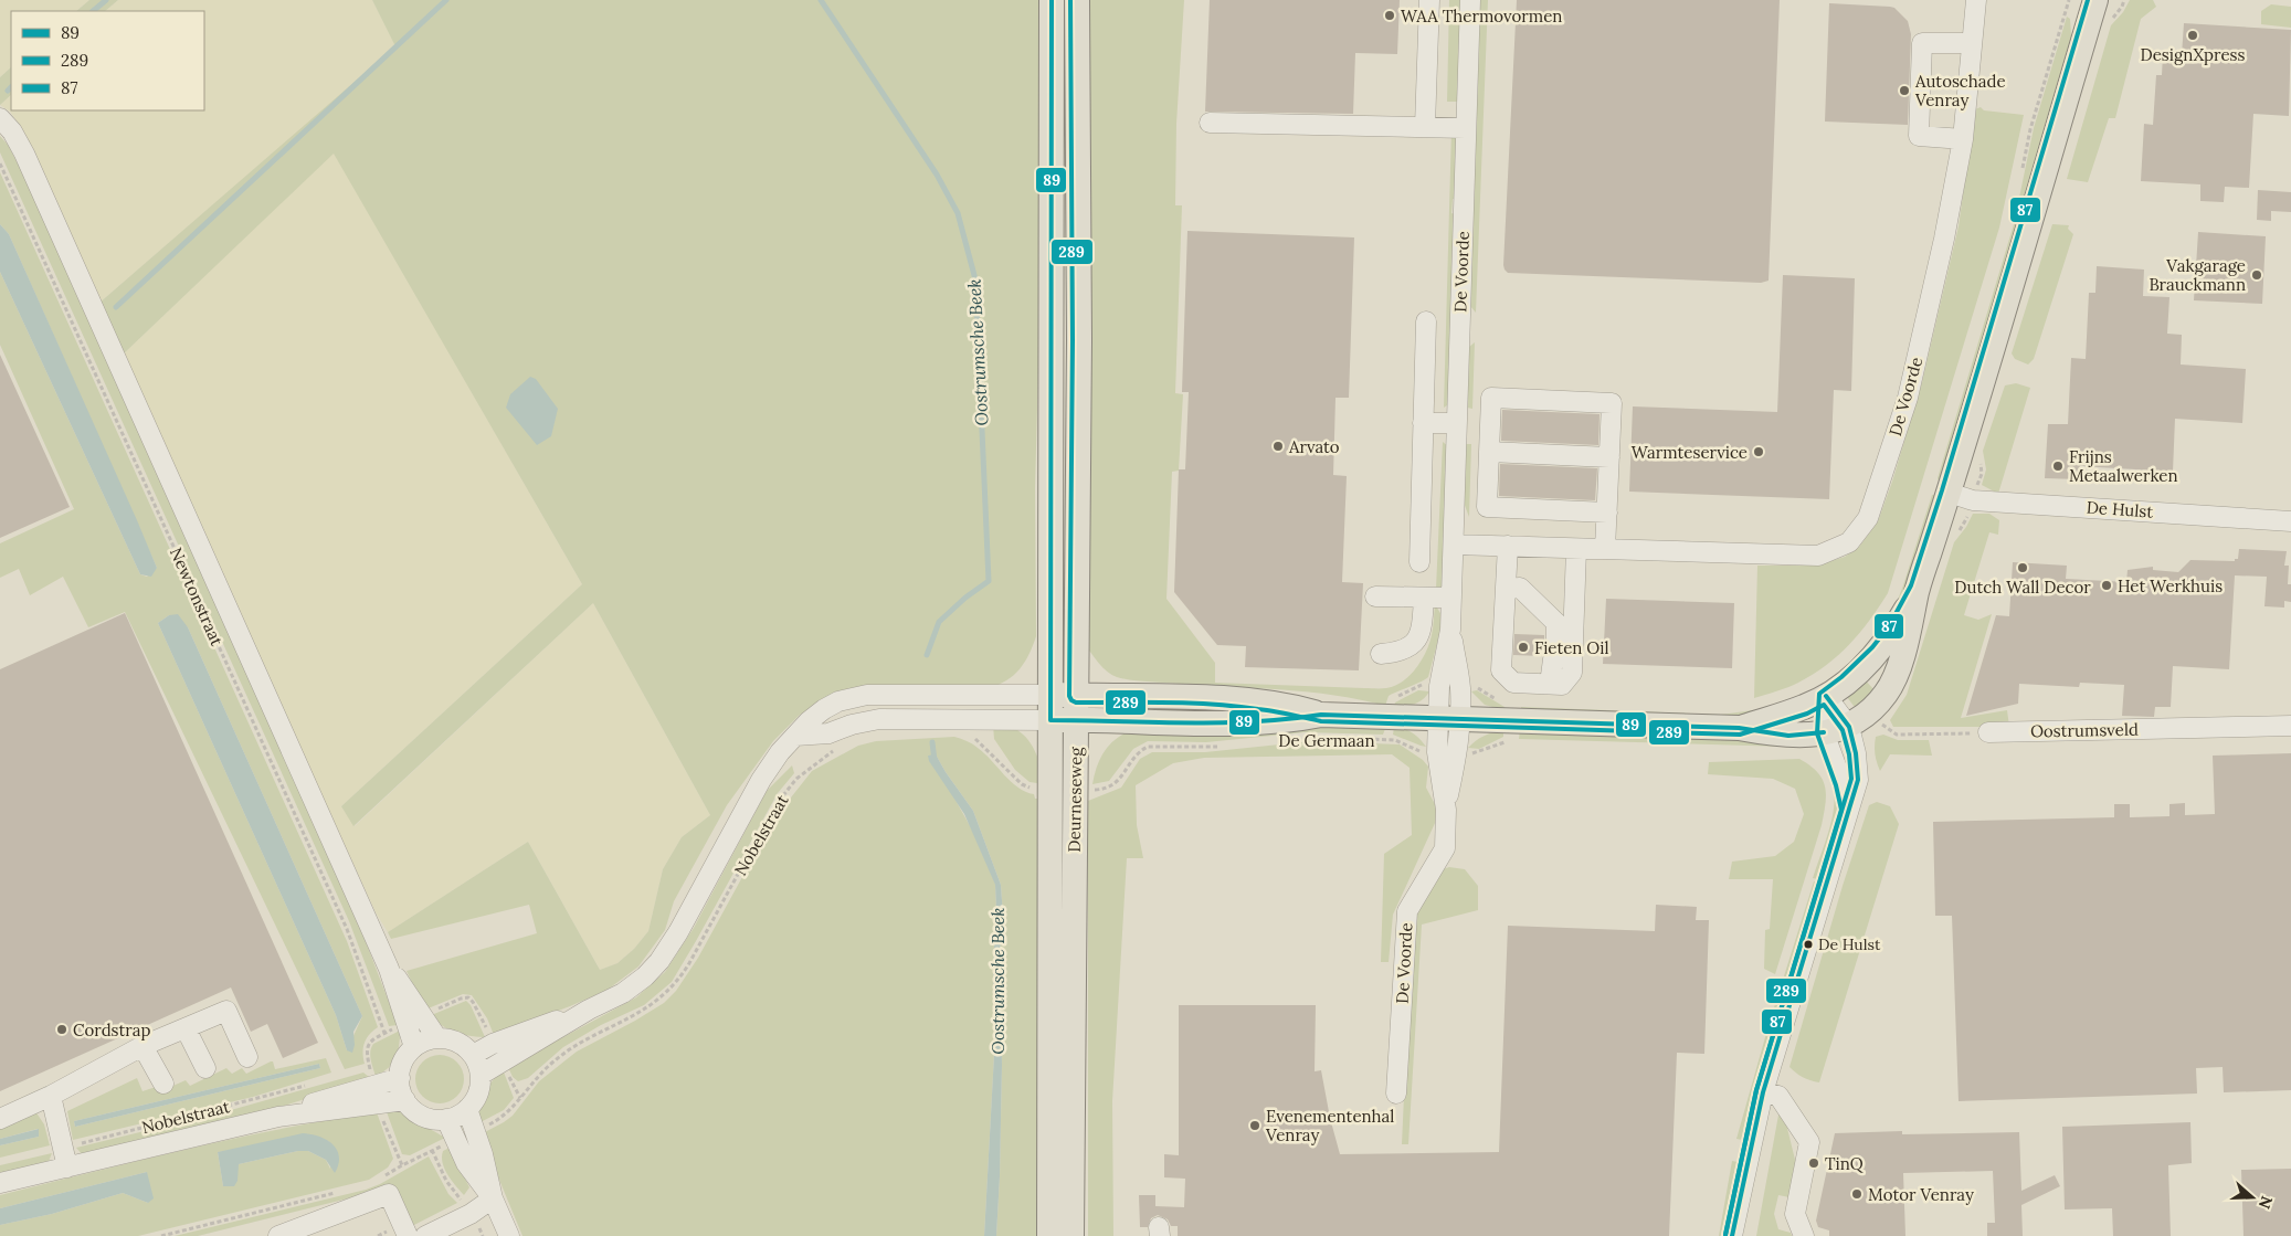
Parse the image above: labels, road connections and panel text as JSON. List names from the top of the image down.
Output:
{
  "streets": {
    "main road": ["De Germaan", "Deurneseweg"],
    "street": [
      "De Voorde",
      "De Hulst",
      "Newtonstraat",
      "Oostrumsveld",
      "Nobelstraat"
    ]
  },
  "crossings": [
    ["De Voorde", "De Germaan"],
    ["Newtonstraat", "Nobelstraat"],
    ["De Germaan", "Deurneseweg"],
    ["De Germaan", "Nobelstraat"],
    ["Deurneseweg", "Nobelstraat"]
  ],
  "water": ["Oostrumsche Beek"],
  "places": [
    "WAA Thermovormen",
    "DesignXpress",
    "Autoschade Venray",
    "Vakgarage Brauckmann",
    "Arvato",
    "Warmteservice",
    "Frijns Metaalwerken",
    "Dutch Wall Decor",
    "Het Werkhuis",
    "Fieten Oil",
    "De Hulst",
    "Cordstrap",
    "Evenementenhal Venray",
    "TinQ",
    "Motor Venray"
  ],
  "lines": ["transit line 89", "transit line 289", "transit line 87"],
  "legend": ["89", "289", "87"],
  "north": "right"
}
